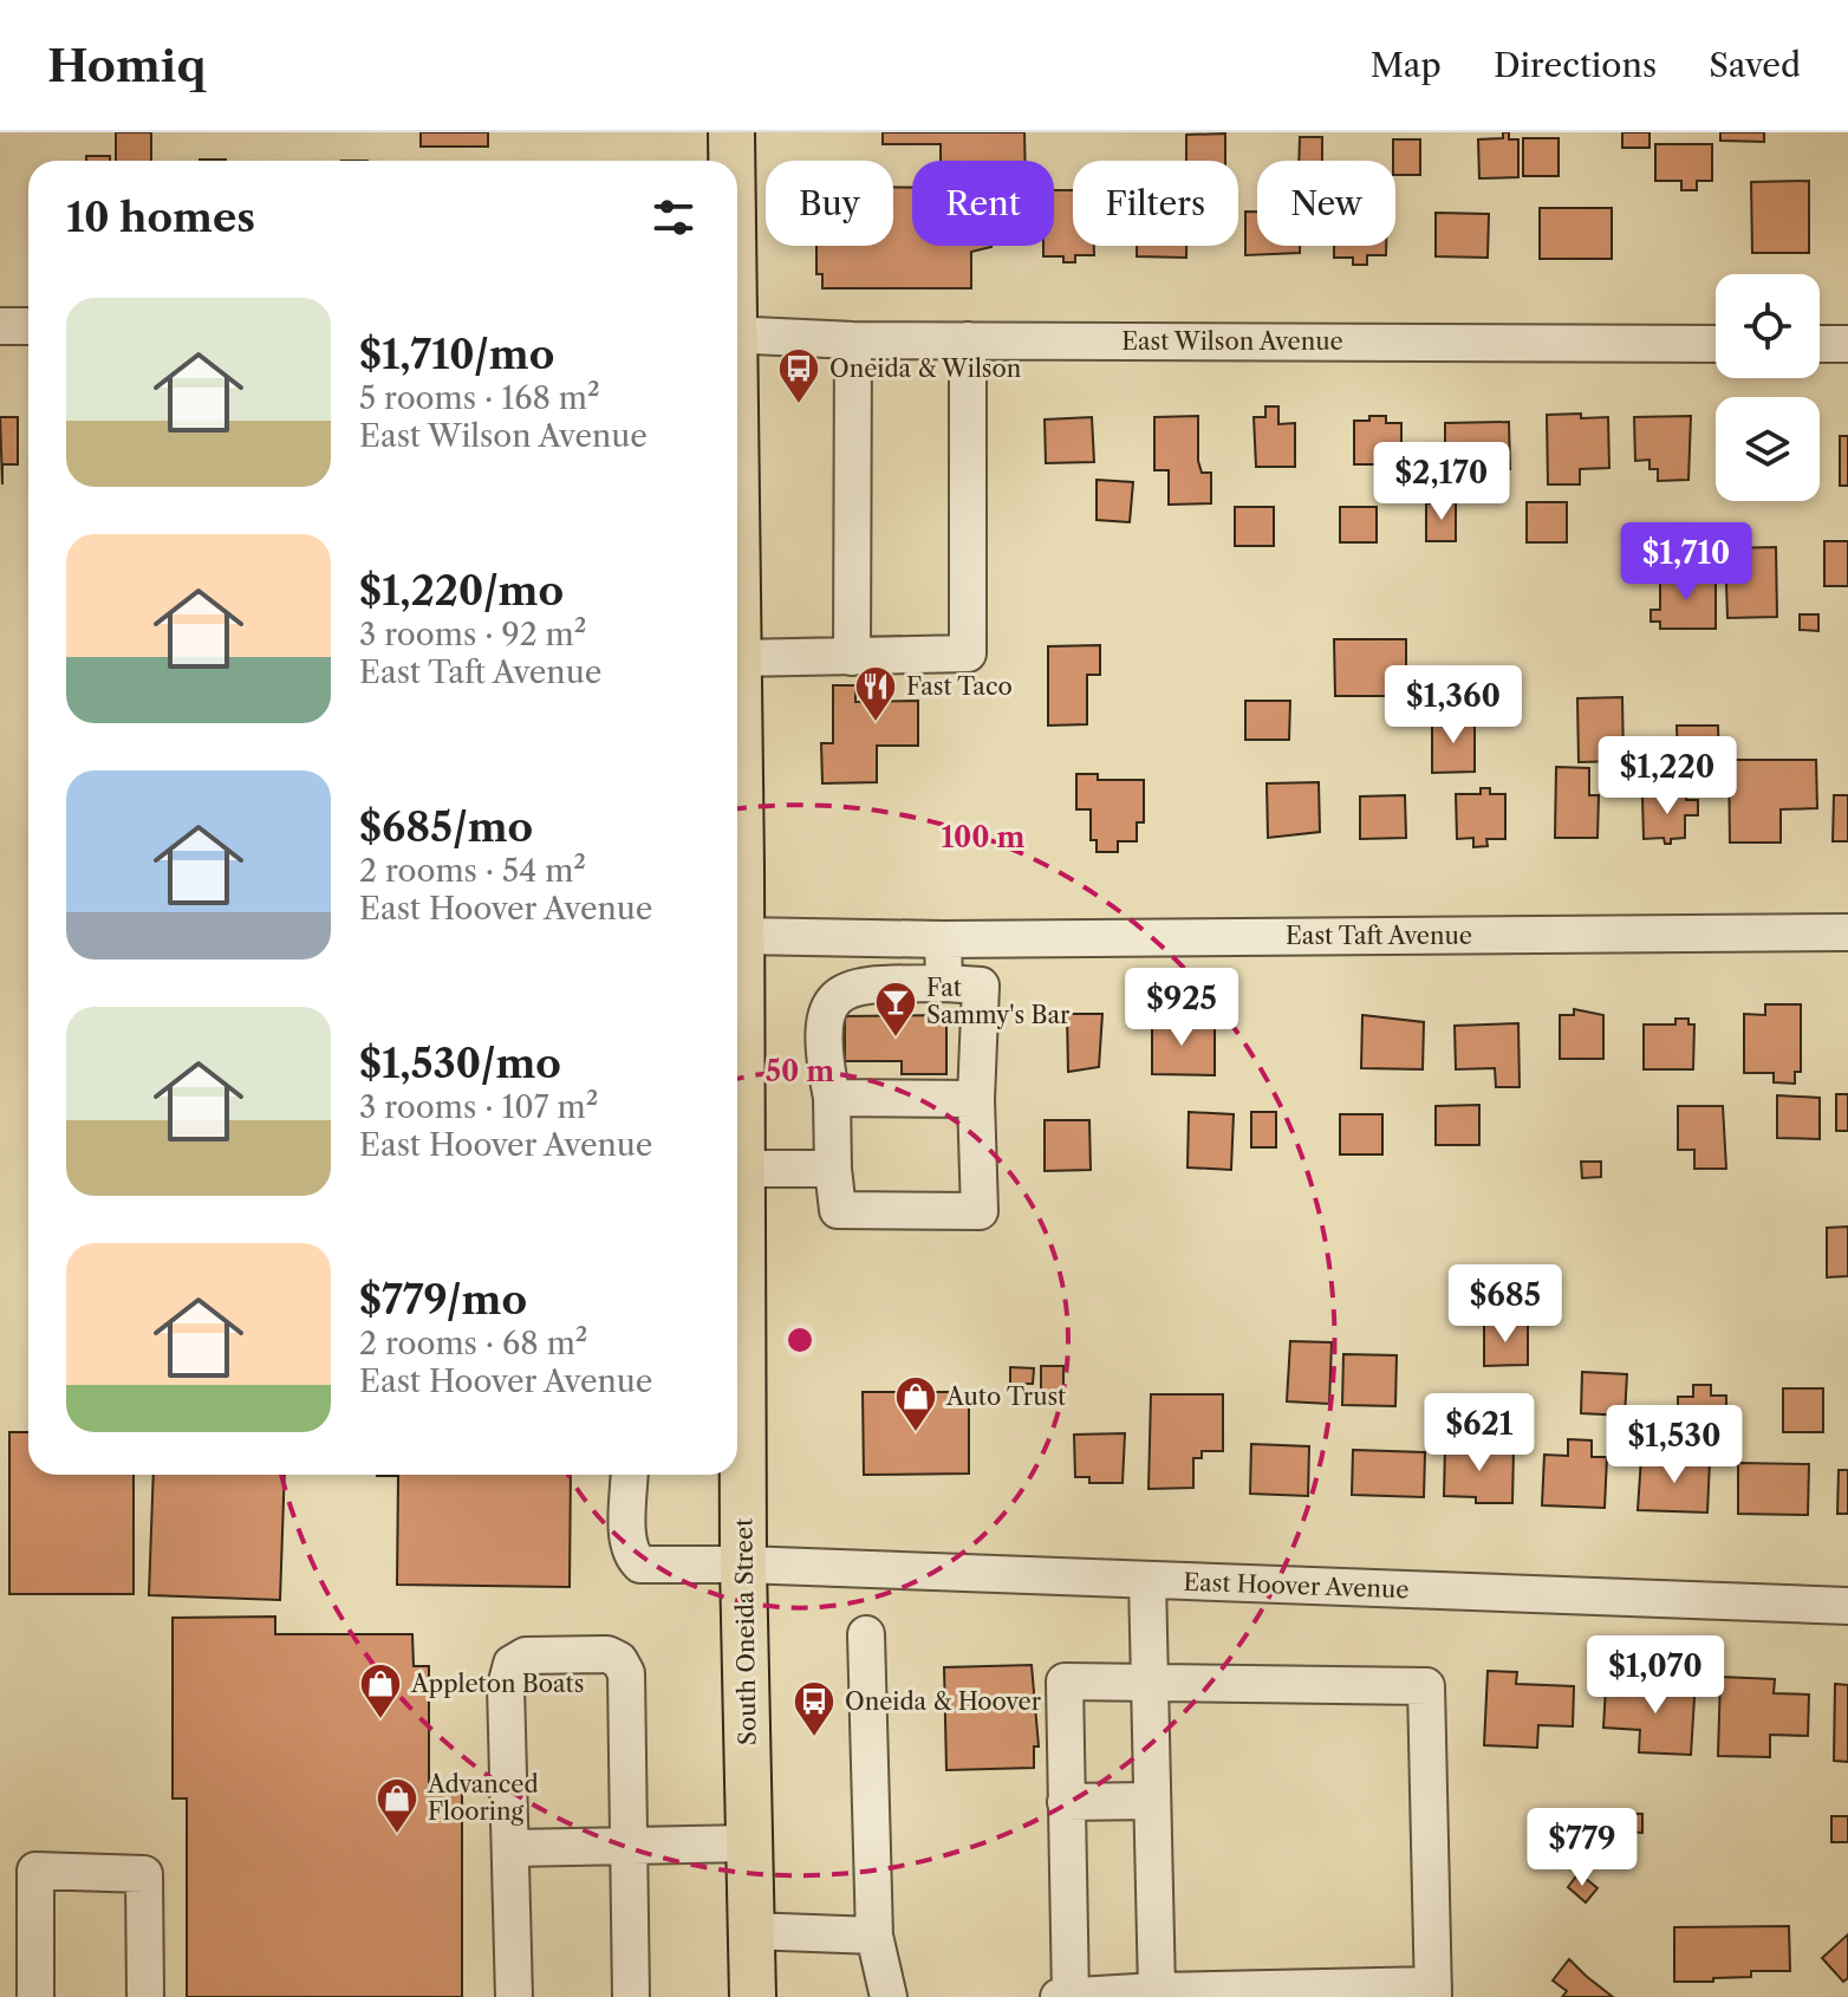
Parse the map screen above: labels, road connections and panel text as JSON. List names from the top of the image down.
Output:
{
  "streets": {
    "main road": ["South Oneida Street"],
    "street": ["East Wilson Avenue", "East Taft Avenue", "East Hoover Avenue"]
  },
  "crossings": [
    ["East Taft Avenue", "South Oneida Street"],
    ["East Hoover Avenue", "South Oneida Street"]
  ],
  "places": {
    "bus stop": ["Oneida & Wilson", "Oneida & Hoover"],
    "restaurant": ["Fast Taco"],
    "bar": ["Fat Sammy's Bar"],
    "shop": ["Auto Trust", "Appleton Boats", "Advanced Flooring"]
  },
  "page": {
    "header": "Homiq",
    "nav": ["Map", "Directions", "Saved"],
    "chip": [
      "Buy",
      "Rent",
      "Filters",
      "New"
    ],
    "heading": "10 homes",
    "list": [
      {
        "name": "$1,710/mo",
        "note": "5 rooms · 168 m² · East Wilson Avenue"
      },
      {
        "name": "$1,220/mo",
        "note": "3 rooms · 92 m² · East Taft Avenue"
      },
      {
        "name": "$685/mo",
        "note": "2 rooms · 54 m² · East Hoover Avenue"
      },
      {
        "name": "$1,530/mo",
        "note": "3 rooms · 107 m² · East Hoover Avenue"
      },
      {
        "name": "$779/mo",
        "note": "2 rooms · 68 m² · East Hoover Avenue"
      }
    ],
    "price": [
      "$2,170",
      "$1,710",
      "$1,360",
      "$1,220",
      "$925",
      "$685",
      "$621",
      "$1,530",
      "$1,070",
      "$779"
    ]
  },
  "rings": ["100 m", "50 m"]
}
